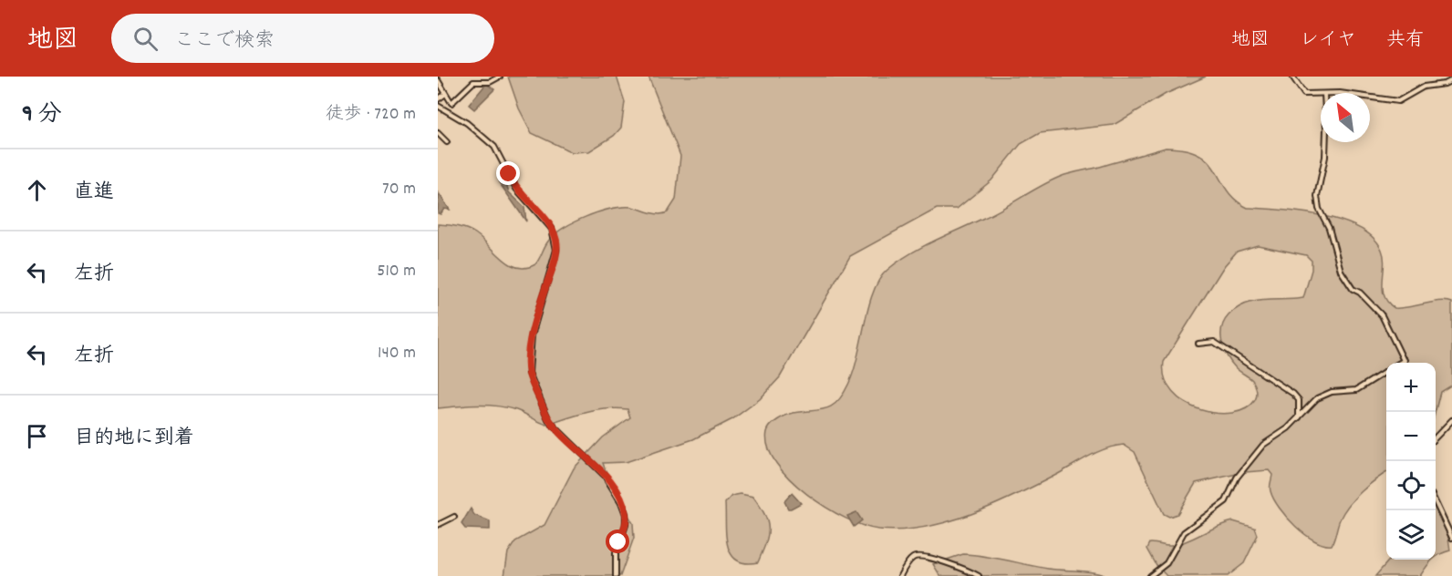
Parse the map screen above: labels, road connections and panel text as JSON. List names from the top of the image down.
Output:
{
  "north": "top left",
  "page": {
    "header": "地図",
    "search": "ここで検索",
    "nav": ["地図", "レイヤ", "共有"],
    "heading": ["9 分", "徒歩 · 720 m"],
    "list": [
      ["直進", "70 m"],
      ["左折", "510 m"],
      ["左折", "140 m"],
      "目的地に到着"
    ],
    "map_buttons": ["+", "−"]
  }
}
